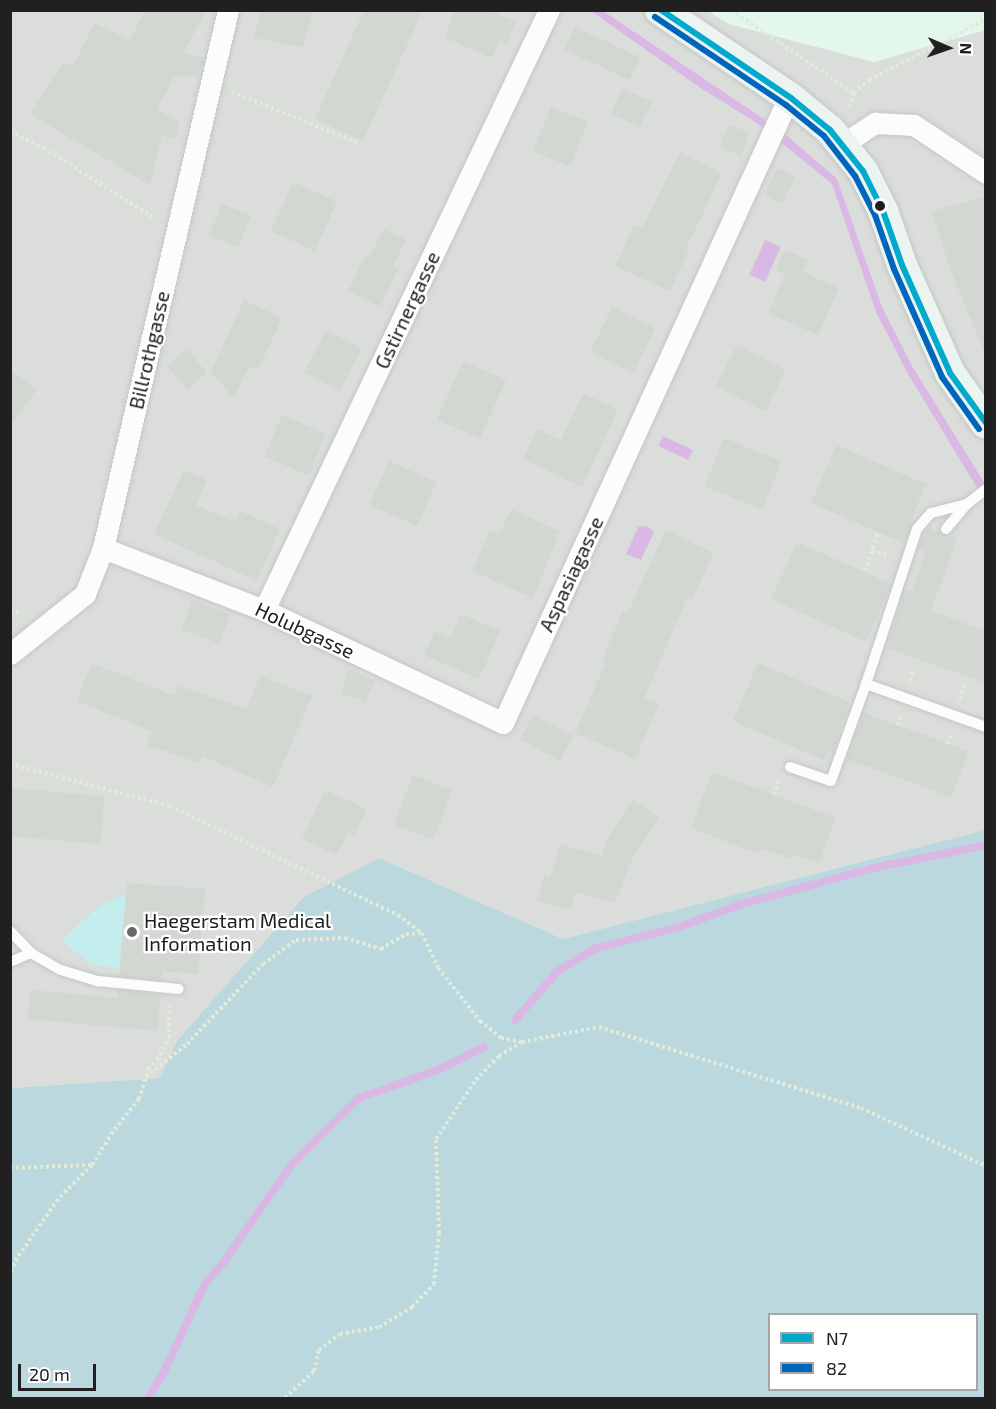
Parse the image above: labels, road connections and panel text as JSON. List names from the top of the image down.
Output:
{
  "streets": {
    "street": [
      "Gstirnergasse",
      "Billrothgasse",
      "Aspasiagasse",
      "Holubgasse"
    ]
  },
  "crossings": [
    ["Gstirnergasse", "Holubgasse"],
    ["Billrothgasse", "Holubgasse"],
    ["Aspasiagasse", "Holubgasse"]
  ],
  "places": ["Haegerstam Medical Information"],
  "lines": ["transit line N7", "transit line 82"],
  "legend": ["N7", "82"],
  "scale_bar": "20 m",
  "north": "right"
}
